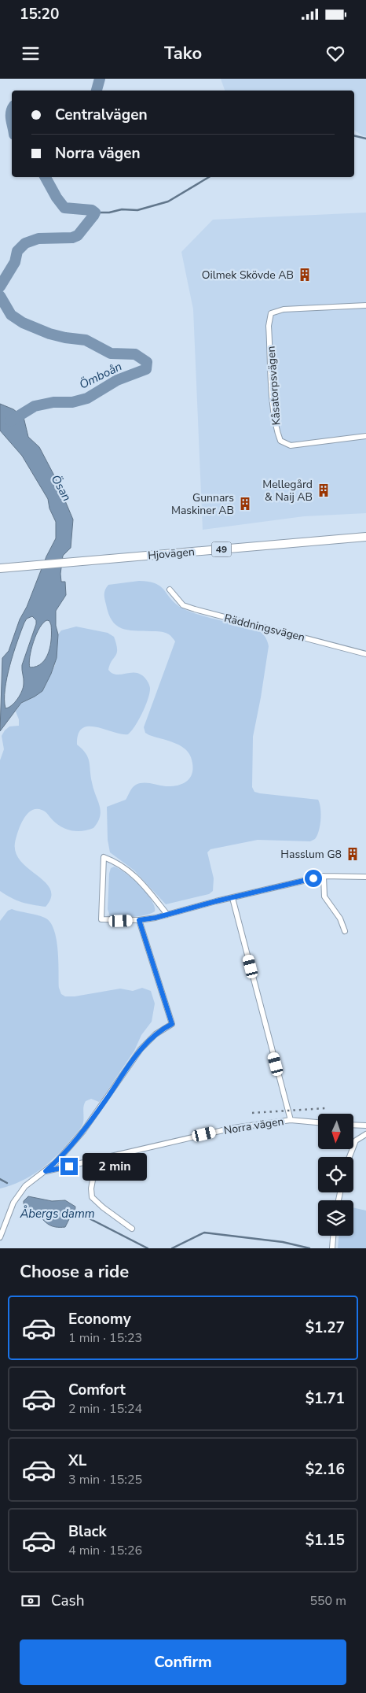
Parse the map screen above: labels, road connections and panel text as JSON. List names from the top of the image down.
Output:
{
  "streets": {
    "main road": ["49", "Hjovägen"],
    "street": ["Kåsatorpsvägen", "Räddningsvägen", "Norra vägen"]
  },
  "water": ["Ömboån", "Ösan", "Åbergs damm"],
  "places": {
    "building": [
      "Oilmek Skövde AB",
      "Mellegård & Naij AB",
      "Gunnars Maskiner AB",
      "Hasslum G8"
    ]
  },
  "north": "bottom",
  "page": {
    "status": "15:20",
    "header": "Tako",
    "banner": ["Centralvägen", "Norra vägen"],
    "bubble": "2 min",
    "heading": "Choose a ride",
    "list": [
      {
        "name": "Economy",
        "note": "1 min · 15:23",
        "value": "$1.27"
      },
      {
        "name": "Comfort",
        "note": "2 min · 15:24",
        "value": "$1.71"
      },
      {
        "name": "XL",
        "note": "3 min · 15:25",
        "value": "$2.16"
      },
      {
        "name": "Black",
        "note": "4 min · 15:26",
        "value": "$1.15"
      }
    ],
    "pay": ["Cash", "550 m"],
    "buttons": "Confirm"
  }
}
